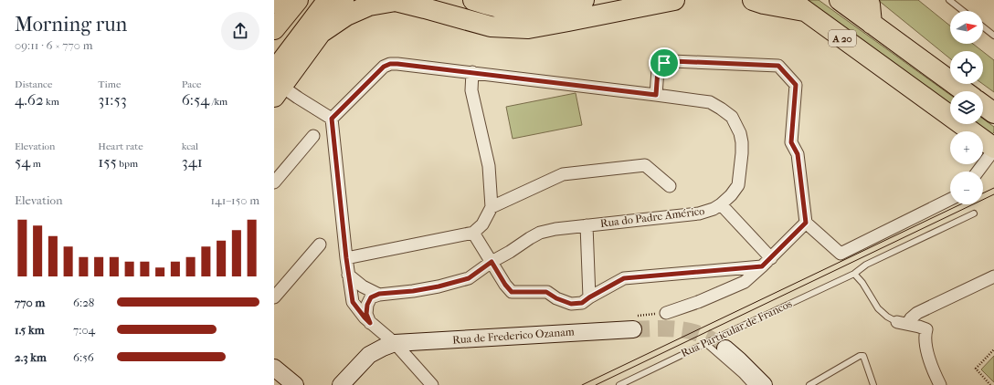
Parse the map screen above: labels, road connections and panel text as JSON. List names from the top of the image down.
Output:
{
  "streets": {
    "highway": ["A 20"],
    "main road": ["Rua de Frederico Ozanam"],
    "street": ["Rua do Padre Américo"],
    "lane": ["Rua Particular de Francos"]
  },
  "north": "right",
  "page": {
    "heading": ["Morning run", "09:11 · 6 × 770 m"],
    "map_buttons": ["+", "−"],
    "stats": [
      ["Distance", "4.62 km"],
      ["Time", "31:53"],
      ["Pace", "6:54 /km"],
      ["Elevation", "54 m"],
      ["Heart rate", "155 bpm"],
      ["kcal", "341"]
    ],
    "chart": ["Elevation", "141–150 m"],
    "list": [
      {
        "name": "770 m",
        "note": "6:28"
      },
      {
        "name": "1.5 km",
        "note": "7:04"
      },
      {
        "name": "2.3 km",
        "note": "6:56"
      }
    ]
  }
}
